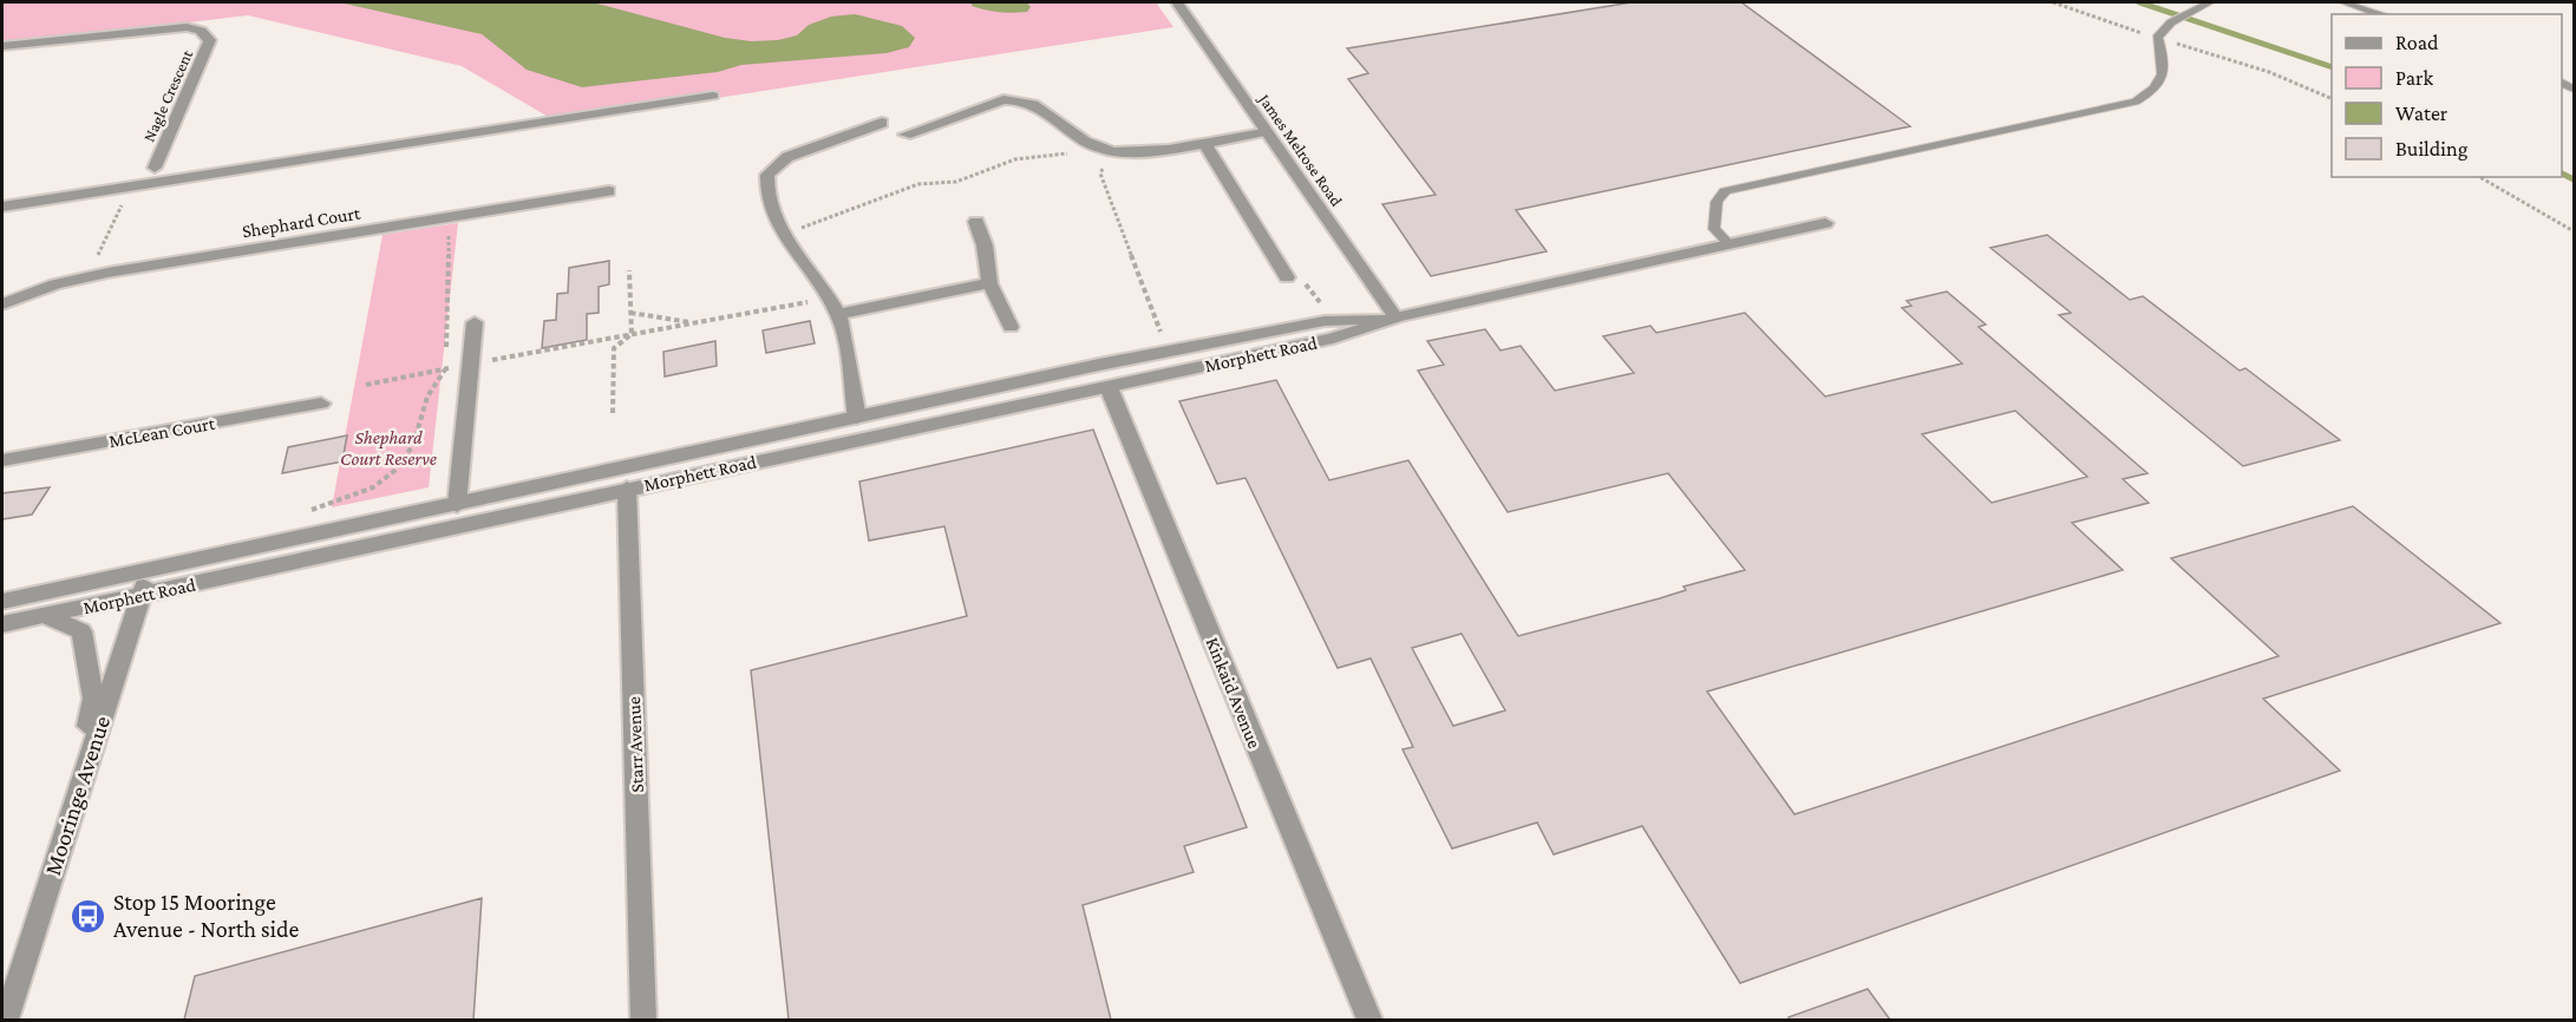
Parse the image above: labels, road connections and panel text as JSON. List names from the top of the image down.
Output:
{
  "streets": {
    "street": [
      "Nagle Crescent",
      "James Melrose Road",
      "Shephard Court",
      "Morphett Road",
      "McLean Court",
      "Kinkaid Avenue",
      "Starr Avenue",
      "Mooringe Avenue"
    ]
  },
  "crossings": [
    ["James Melrose Road", "Morphett Road"],
    ["Morphett Road", "Kinkaid Avenue"],
    ["Morphett Road", "Starr Avenue"],
    ["Morphett Road", "Mooringe Avenue"]
  ],
  "parks": ["Shephard Court Reserve"],
  "places": {
    "bus stop": ["Stop 15 Mooringe Avenue - North side"]
  },
  "legend": [
    "Road",
    "Park",
    "Water",
    "Building"
  ]
}
